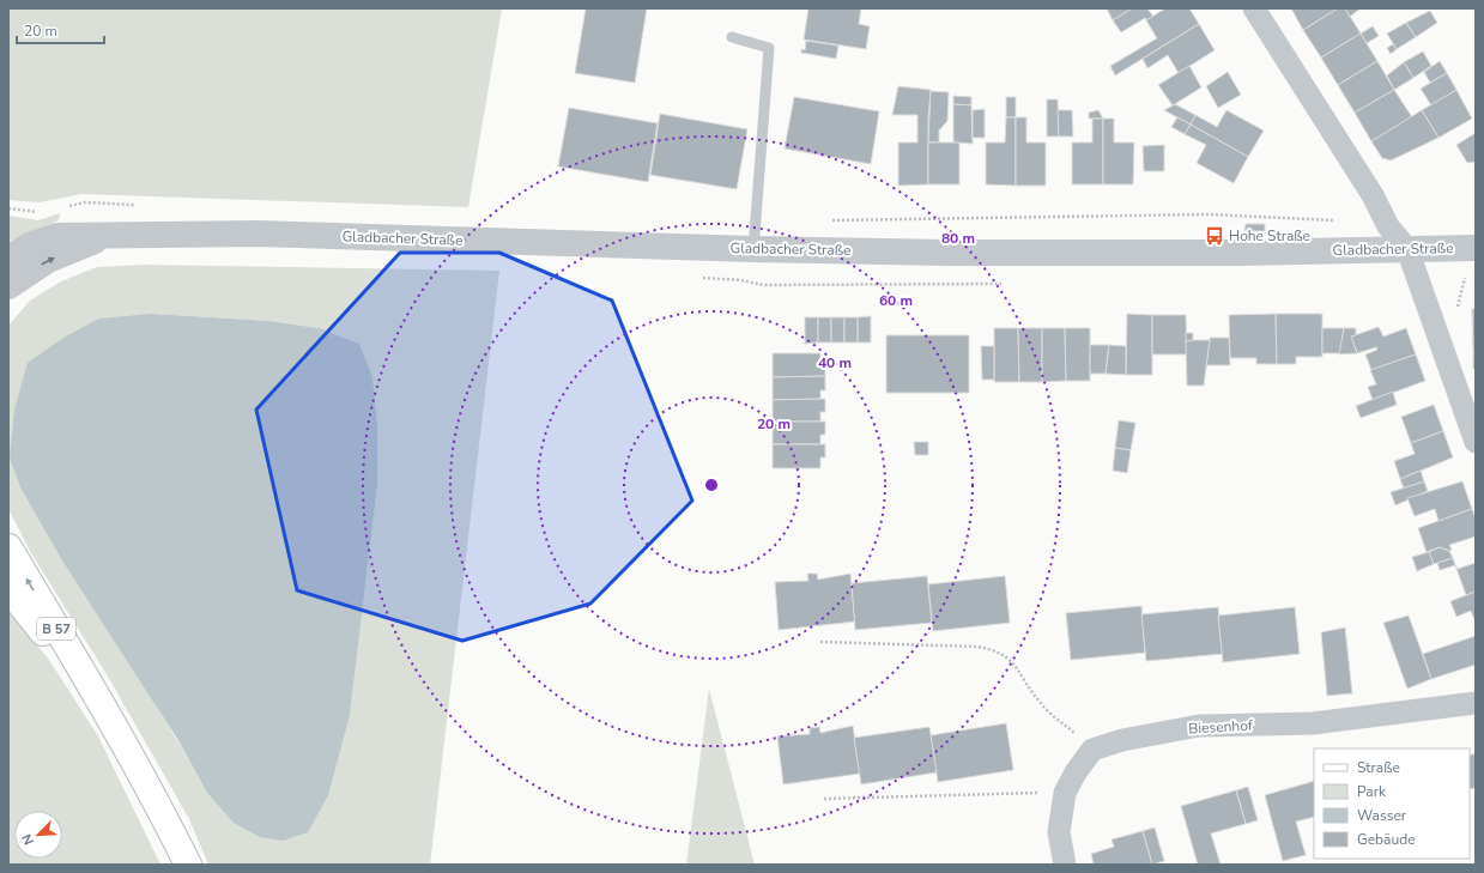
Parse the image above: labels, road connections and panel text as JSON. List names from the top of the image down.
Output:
{
  "streets": {
    "main road": ["B 57"],
    "street": ["Gladbacher Straße", "Biesenhof"]
  },
  "places": {
    "bus stop": ["Hohe Straße"]
  },
  "legend": [
    "Straße",
    "Park",
    "Wasser",
    "Gebäude"
  ],
  "scale_bar": "20 m",
  "north": "bottom left",
  "rings": [
    "80 m",
    "60 m",
    "40 m",
    "20 m"
  ]
}
